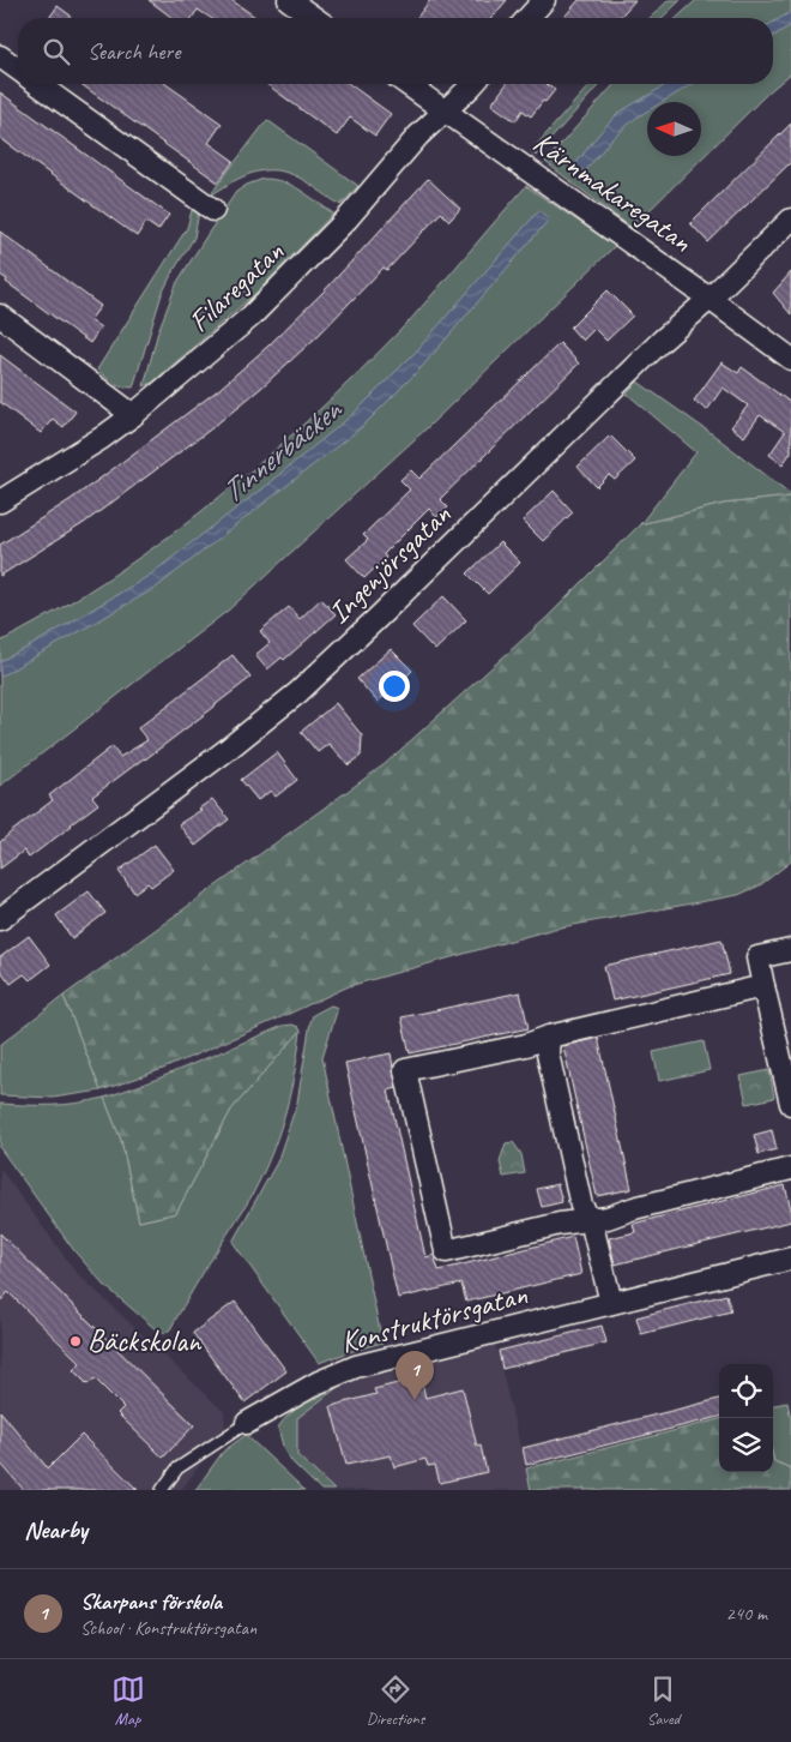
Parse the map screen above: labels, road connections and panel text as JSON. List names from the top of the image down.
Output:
{
  "streets": {
    "street": [
      "Kärnmakaregatan",
      "Filaregatan",
      "Ingenjörsgatan",
      "Konstruktörsgatan"
    ]
  },
  "crossings": [
    ["Kärnmakaregatan", "Filaregatan"],
    ["Kärnmakaregatan", "Ingenjörsgatan"]
  ],
  "water": ["Tinnerbäcken"],
  "places": ["Bäckskolan"],
  "north": "left",
  "page": {
    "search": "Search here",
    "pins": "1",
    "heading": "Nearby",
    "list": [
      {
        "mark": "1",
        "name": "Skarpans förskola",
        "note": "School · Konstruktörsgatan",
        "value": "240 m"
      }
    ],
    "nav": ["Map", "Directions", "Saved"]
  }
}
